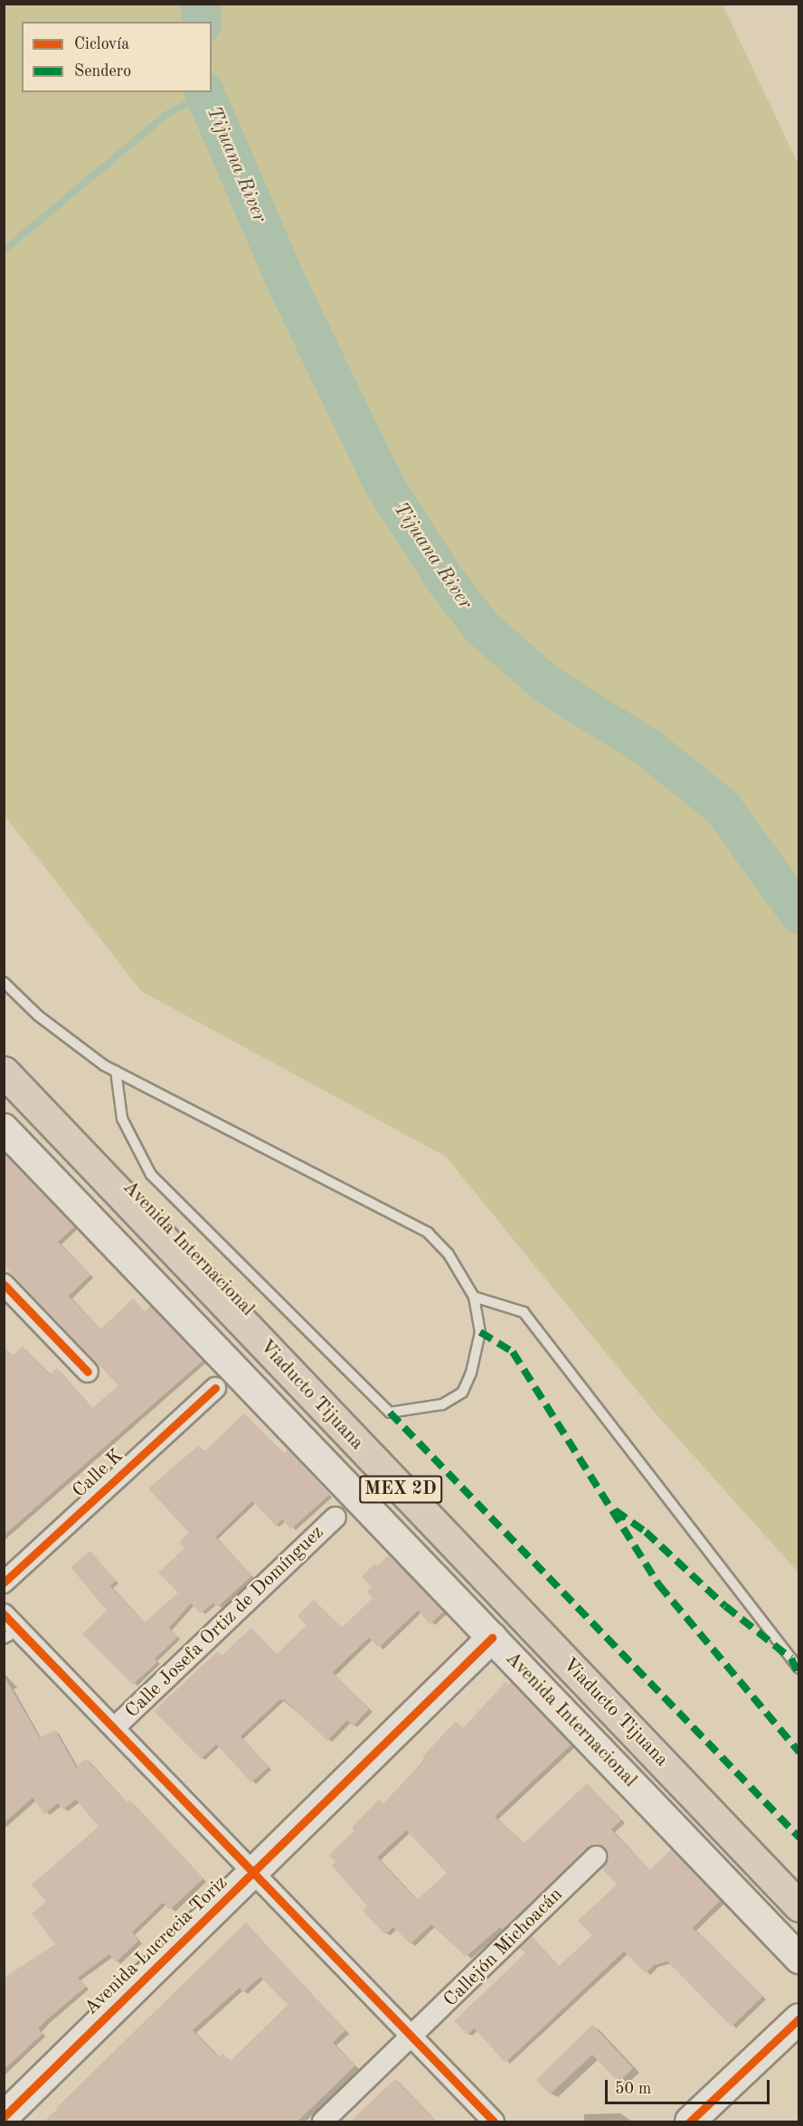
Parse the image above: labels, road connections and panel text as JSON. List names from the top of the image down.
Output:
{
  "streets": {
    "highway": ["Avenida Internacional", "Viaducto Tijuana", "MEX 2D"],
    "main road": ["Avenida Lucrecia Toriz"],
    "street": ["Calle K", "Calle Josefa Ortiz de Domínguez", "Callejón Michoacán"]
  },
  "crossings": [
    ["Avenida Internacional", "Avenida Lucrecia Toriz"]
  ],
  "water": ["Tijuana River"],
  "legend": ["Ciclovía", "Sendero"],
  "scale_bar": "50 m"
}
